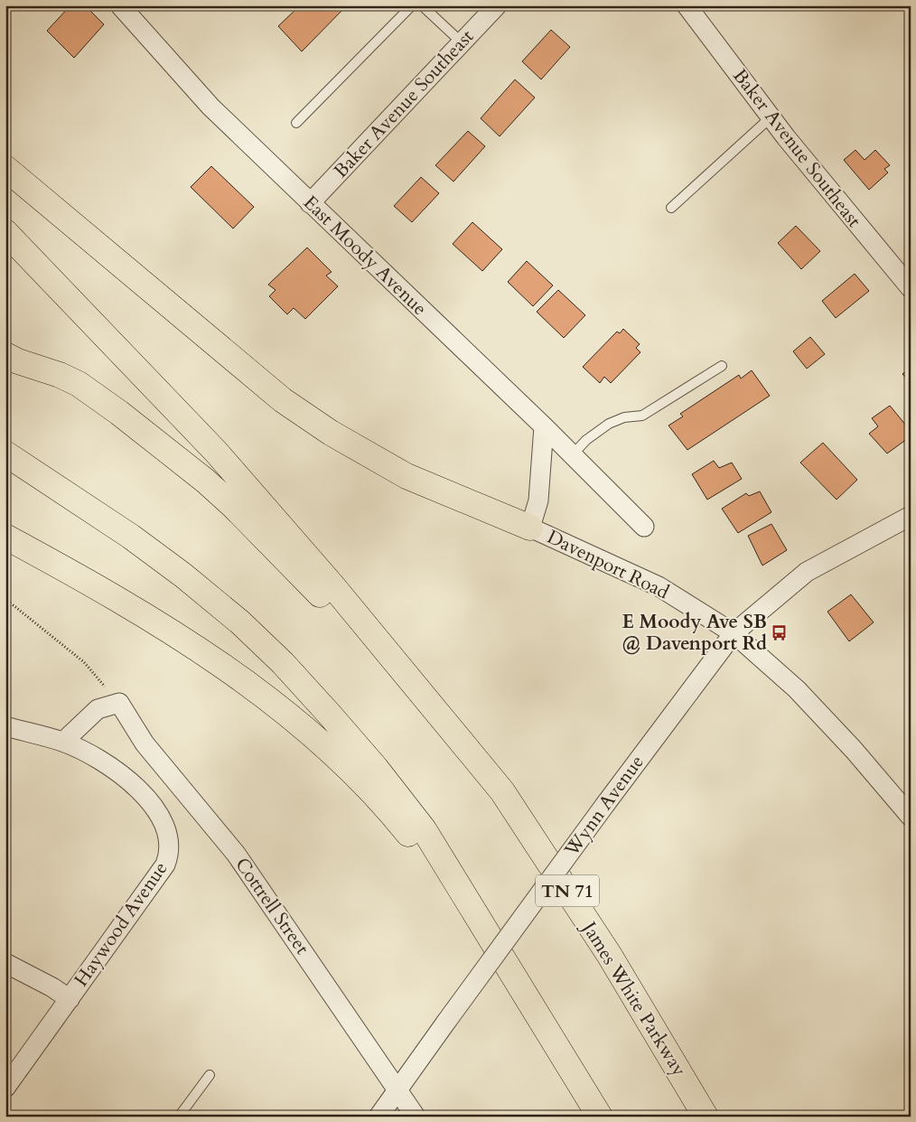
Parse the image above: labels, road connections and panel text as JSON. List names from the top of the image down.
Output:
{
  "streets": {
    "highway": ["TN 71", "James White Parkway"],
    "street": [
      "Baker Avenue Southeast",
      "East Moody Avenue",
      "Davenport Road",
      "Wynn Avenue",
      "Cottrell Street",
      "Haywood Avenue"
    ]
  },
  "crossings": [
    ["Baker Avenue Southeast", "East Moody Avenue"],
    ["Davenport Road", "Wynn Avenue"],
    ["Wynn Avenue", "Cottrell Street"]
  ],
  "places": {
    "bus stop": ["E Moody Ave SB @ Davenport Rd"]
  }
}
